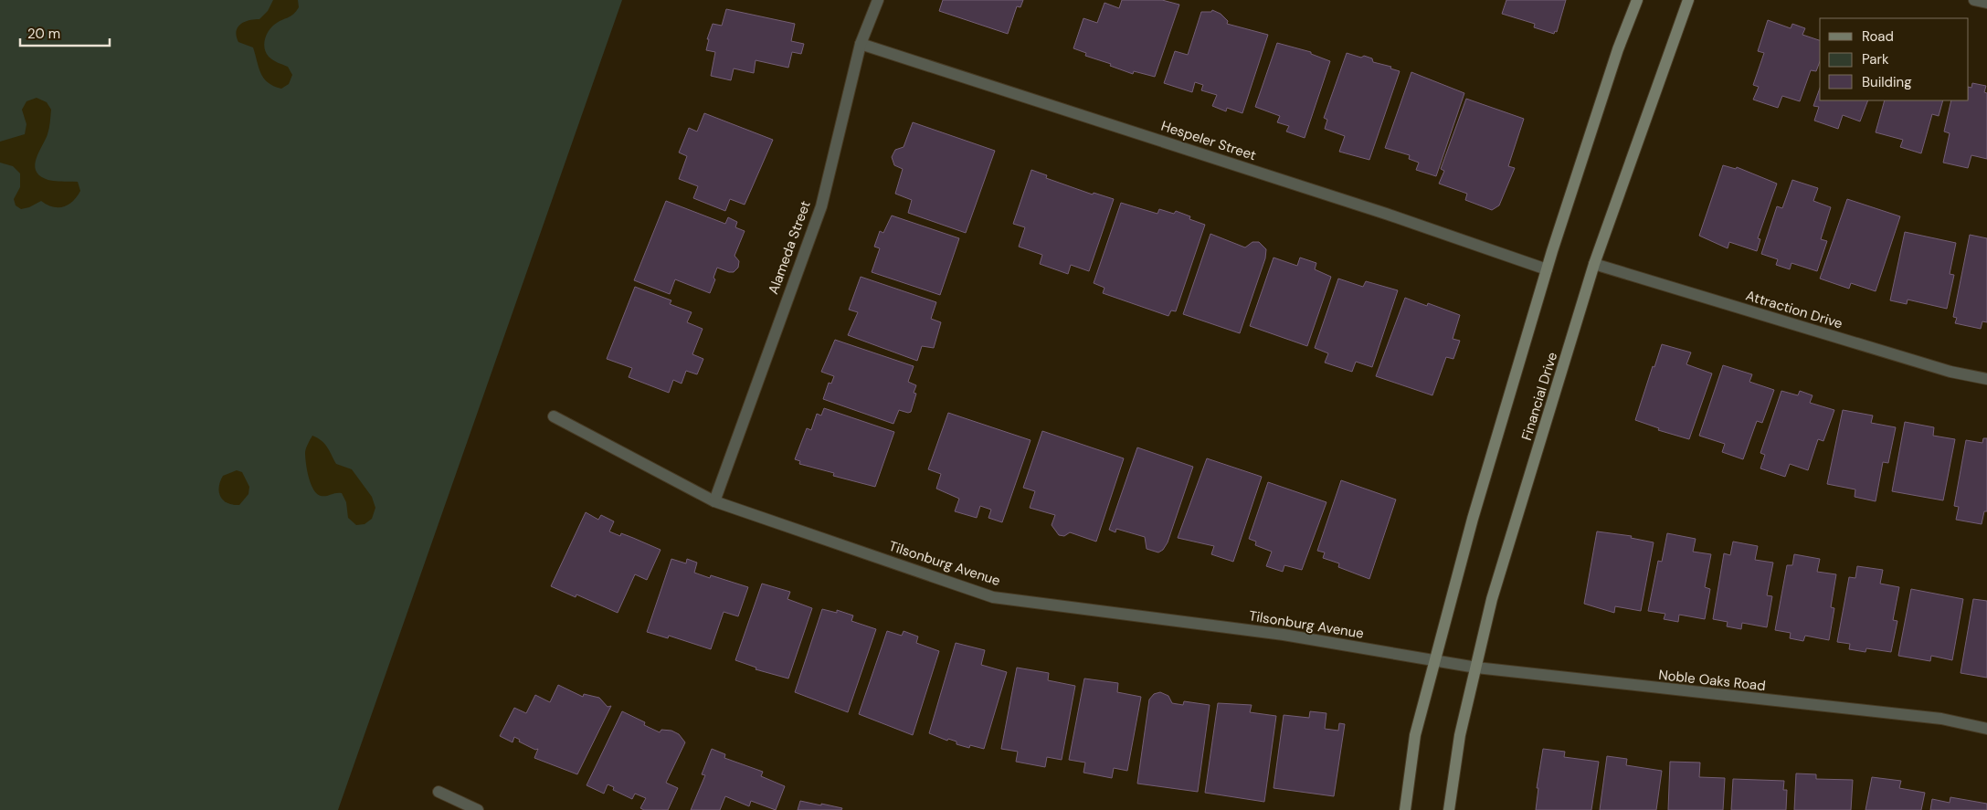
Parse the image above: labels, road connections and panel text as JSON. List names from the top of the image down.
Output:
{
  "streets": {
    "street": [
      "Hespeler Street",
      "Alameda Street",
      "Attraction Drive",
      "Financial Drive",
      "Tilsonburg Avenue",
      "Noble Oaks Road"
    ]
  },
  "crossings": [
    ["Hespeler Street", "Alameda Street"],
    ["Alameda Street", "Tilsonburg Avenue"],
    ["Attraction Drive", "Financial Drive"],
    ["Financial Drive", "Noble Oaks Road"],
    ["Tilsonburg Avenue", "Noble Oaks Road"]
  ],
  "legend": ["Road", "Park", "Building"],
  "scale_bar": "20 m"
}
